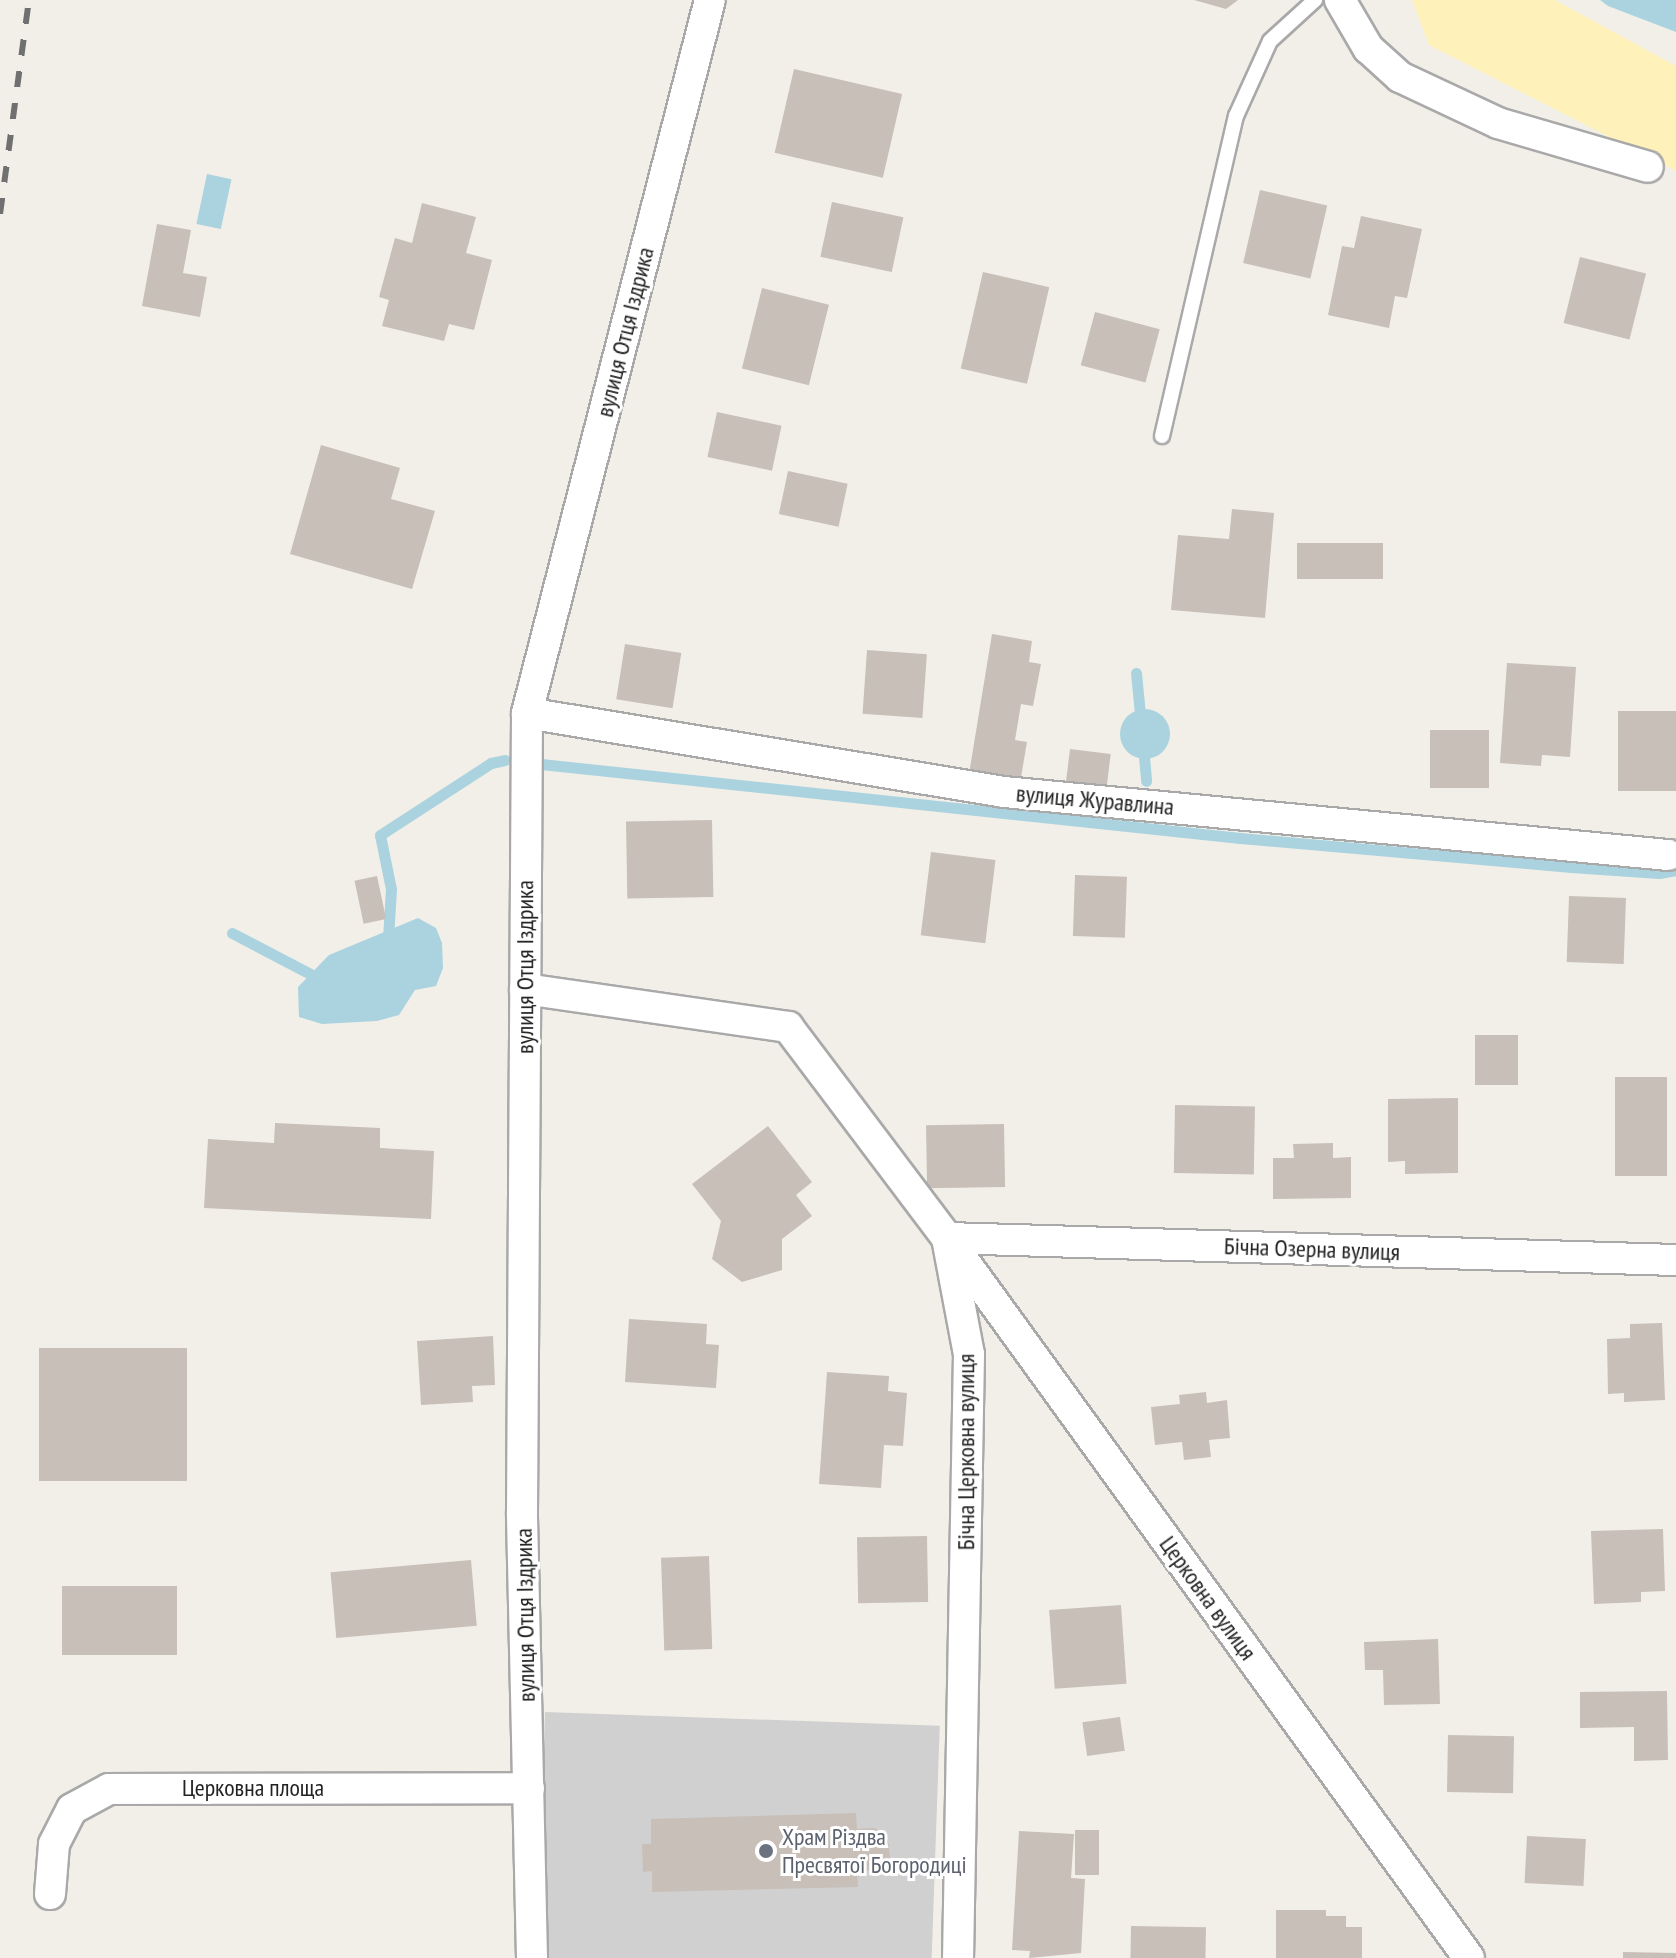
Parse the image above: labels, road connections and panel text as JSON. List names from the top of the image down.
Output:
{
  "streets": {
    "street": [
      "вулиця Отця Іздрика",
      "вулиця Журавлина",
      "Бічна Озерна вулиця",
      "Бічна Церковна вулиця",
      "Церковна вулиця",
      "Церковна площа"
    ]
  },
  "crossings": [
    ["вулиця Отця Іздрика", "вулиця Журавлина"],
    ["вулиця Отця Іздрика", "Бічна Церковна вулиця"],
    ["вулиця Отця Іздрика", "Церковна площа"],
    ["Бічна Озерна вулиця", "Бічна Церковна вулиця"],
    ["Бічна Озерна вулиця", "Церковна вулиця"],
    ["Бічна Церковна вулиця", "Церковна вулиця"]
  ],
  "places": ["Храм Різдва Пресвятої Богородиці"]
}
